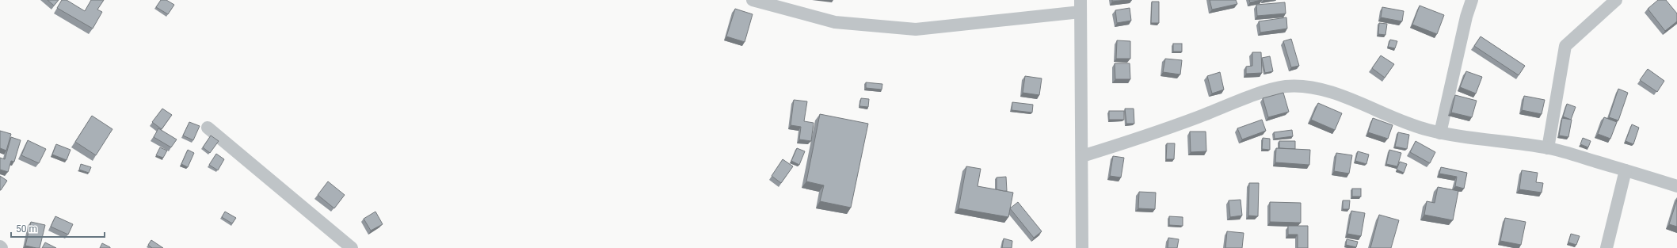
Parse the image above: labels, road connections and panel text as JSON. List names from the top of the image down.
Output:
{
  "scale_bar": "50 m"
}
